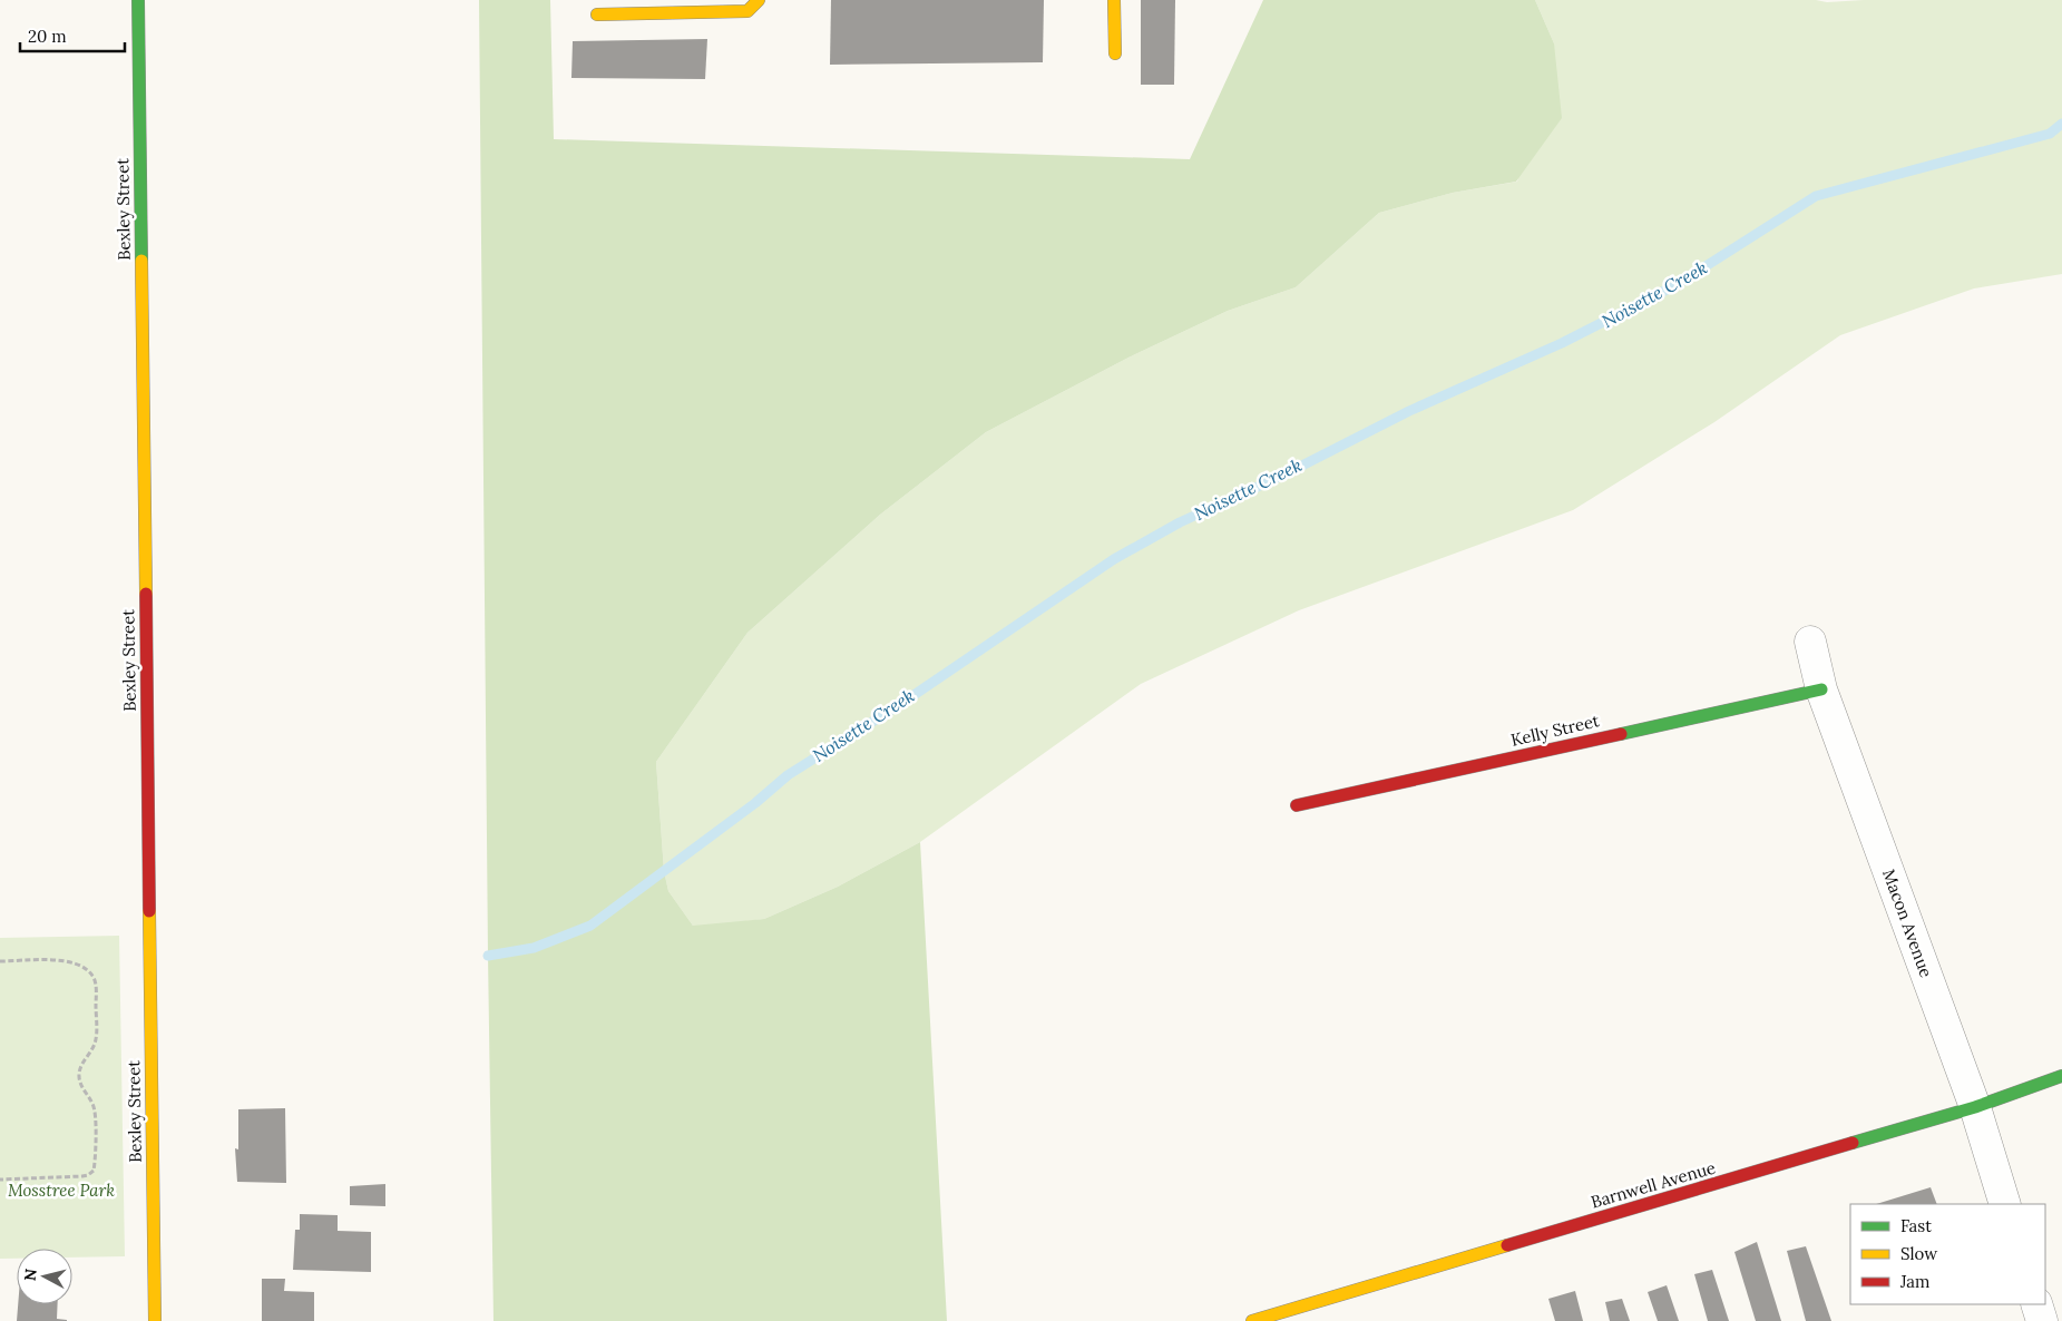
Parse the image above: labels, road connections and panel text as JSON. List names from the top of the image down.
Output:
{
  "streets": {
    "street": [
      "Bexley Street",
      "Kelly Street",
      "Macon Avenue",
      "Barnwell Avenue"
    ]
  },
  "crossings": [
    ["Kelly Street", "Macon Avenue"],
    ["Macon Avenue", "Barnwell Avenue"]
  ],
  "water": ["Noisette Creek"],
  "parks": ["Mosstree Park"],
  "legend": ["Fast", "Slow", "Jam"],
  "scale_bar": "20 m",
  "north": "left"
}
